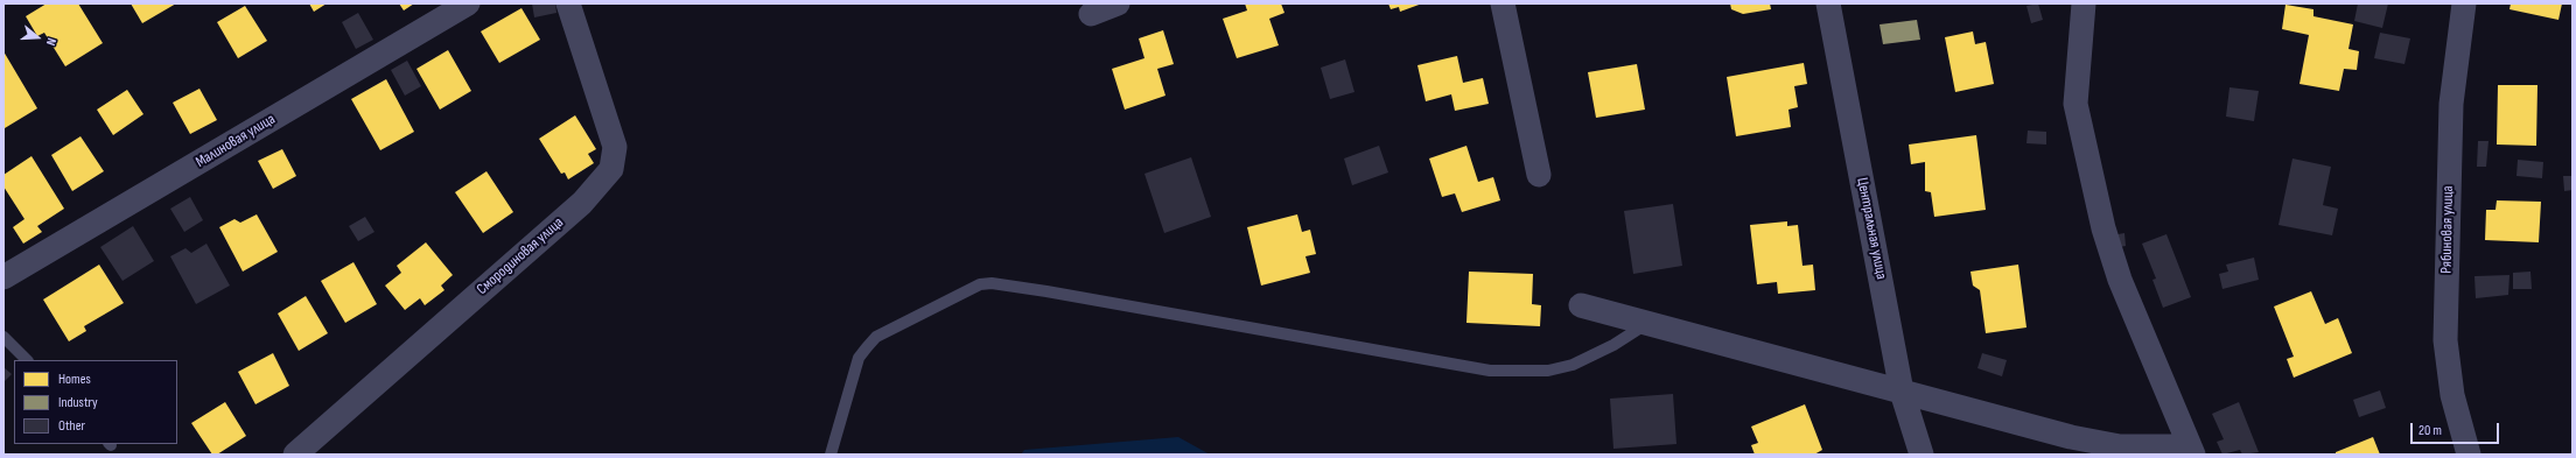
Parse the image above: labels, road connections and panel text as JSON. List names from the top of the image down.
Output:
{
  "streets": {
    "street": [
      "Малиновая улица",
      "Центральная улица",
      "Рябиновая улица",
      "Смородиновая улица"
    ]
  },
  "legend": ["Homes", "Industry", "Other"],
  "scale_bar": "20 m",
  "north": "right"
}
